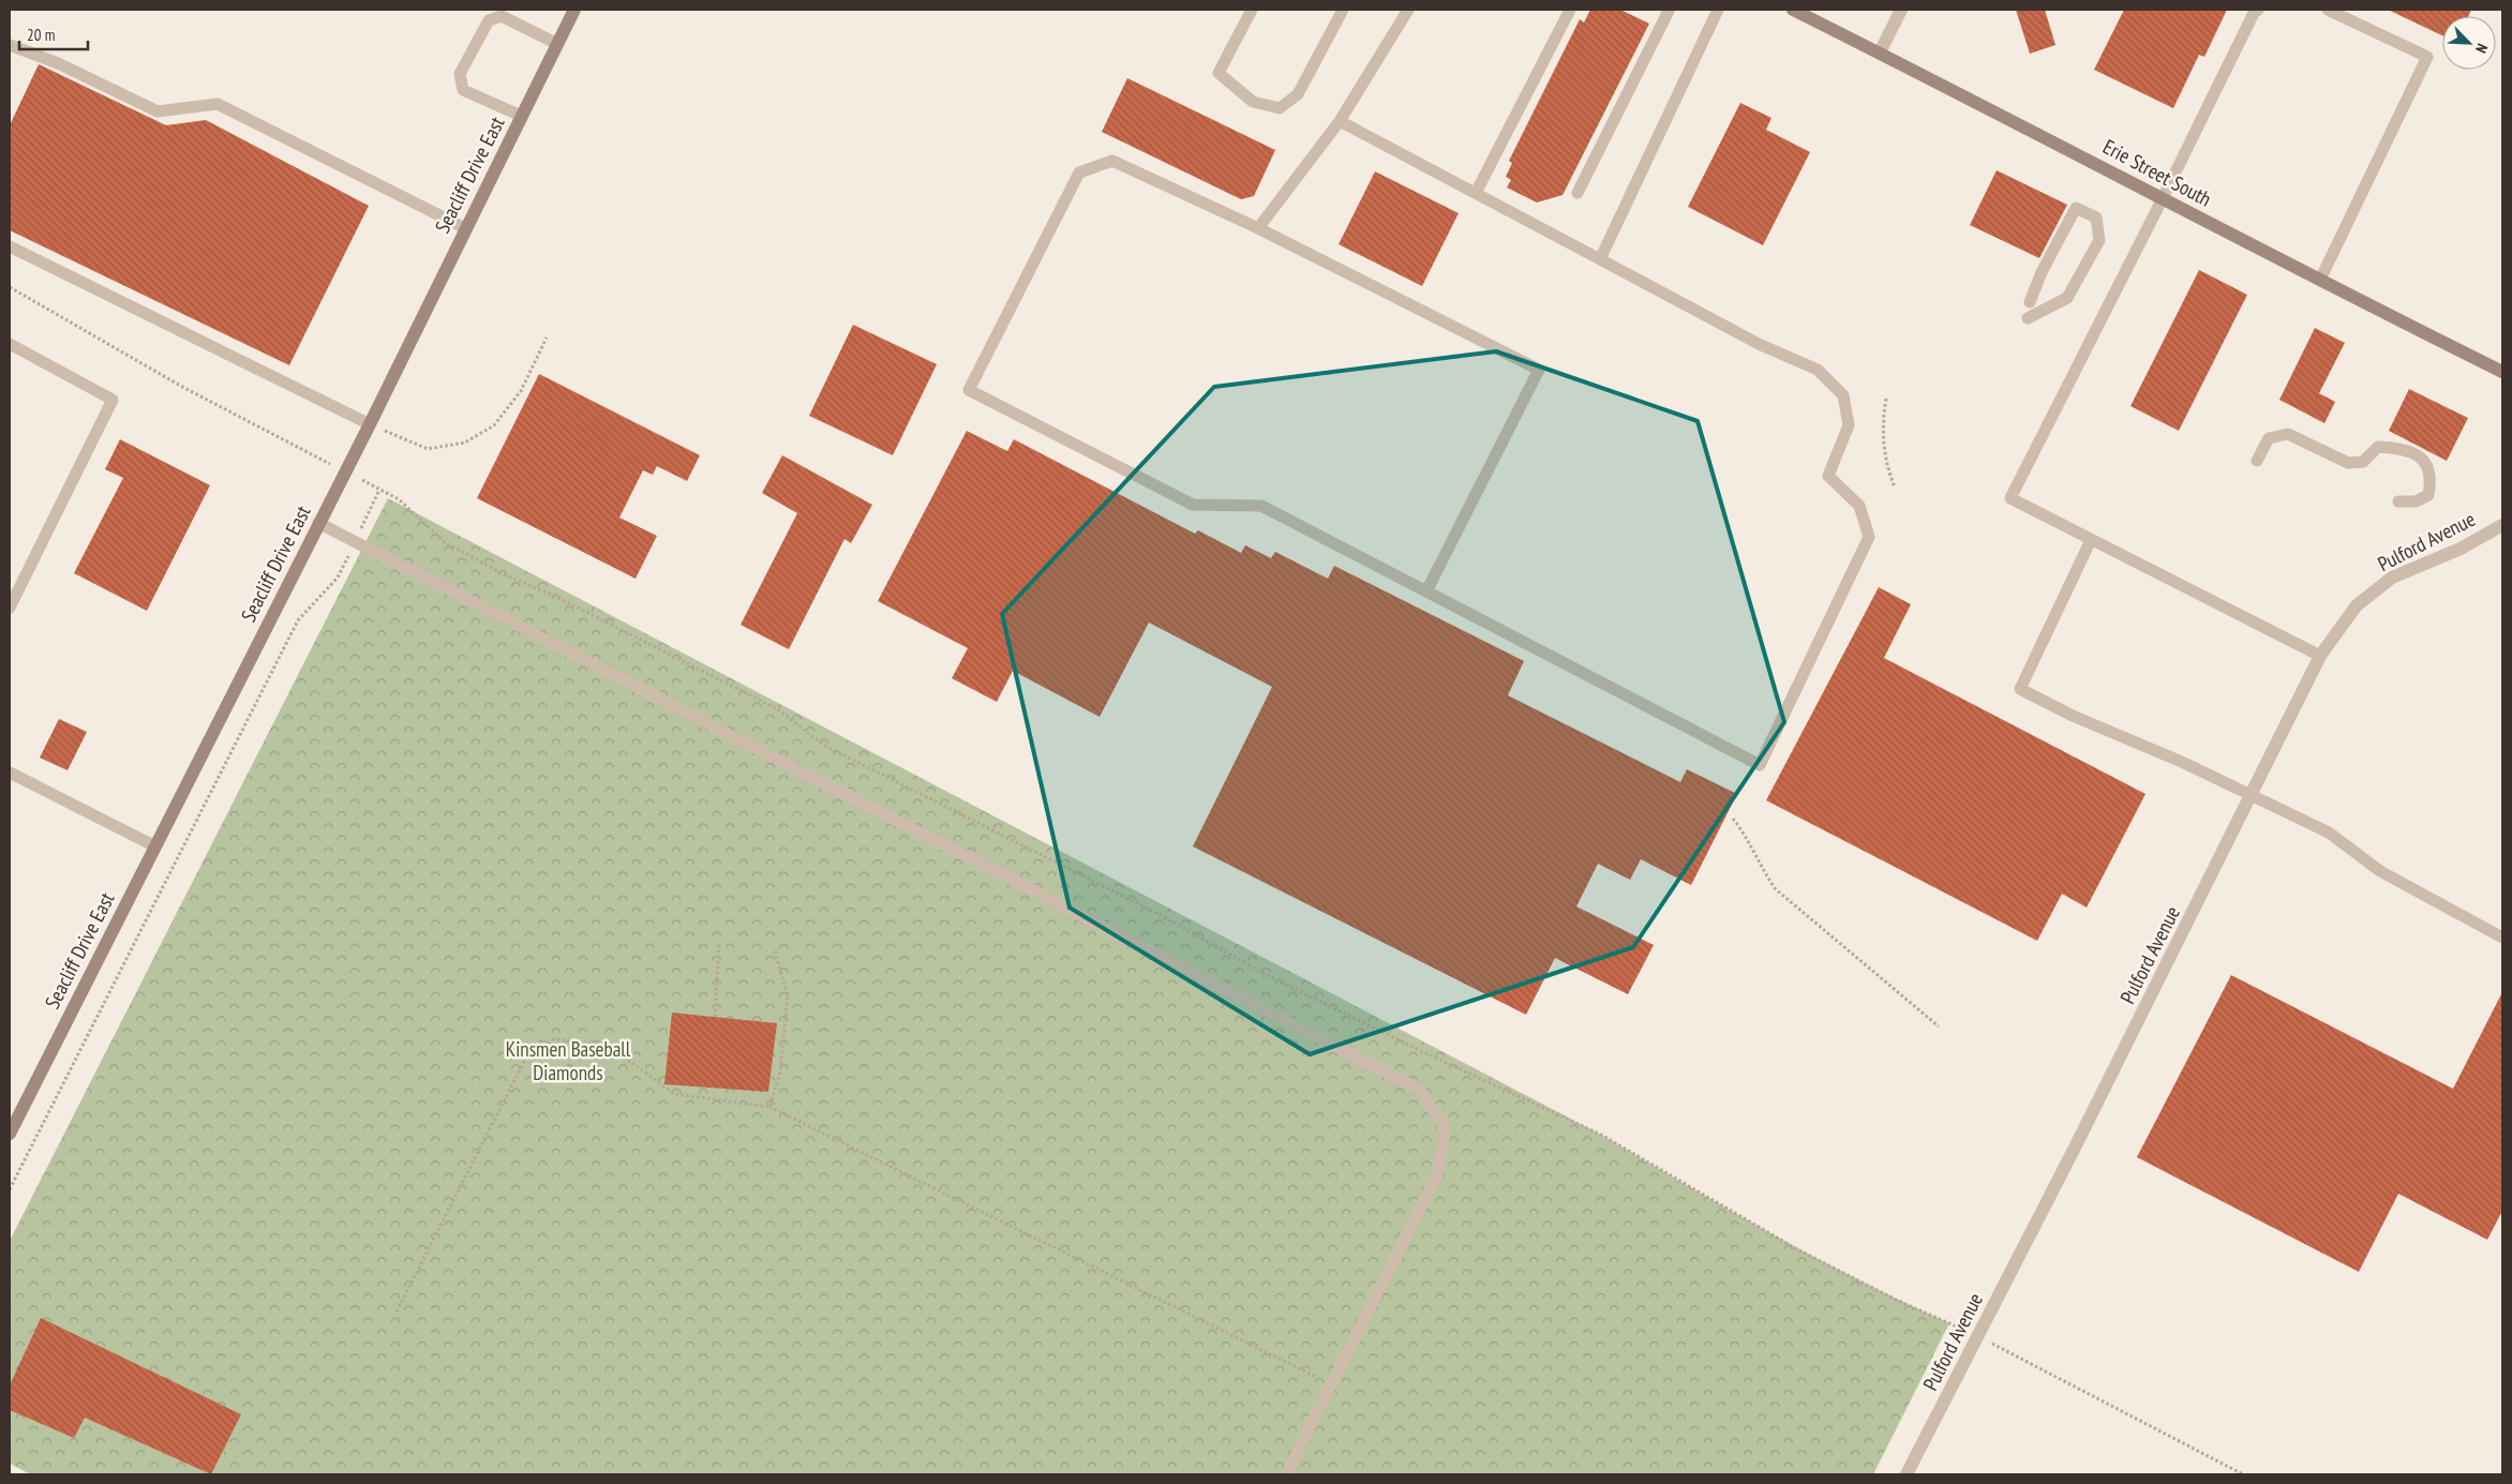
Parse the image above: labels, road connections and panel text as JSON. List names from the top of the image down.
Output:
{
  "streets": {
    "main road": ["Erie Street South", "Seacliff Drive East"],
    "street": ["Pulford Avenue"]
  },
  "parks": ["Kinsmen Baseball Diamonds"],
  "scale_bar": "20 m",
  "north": "bottom right"
}
